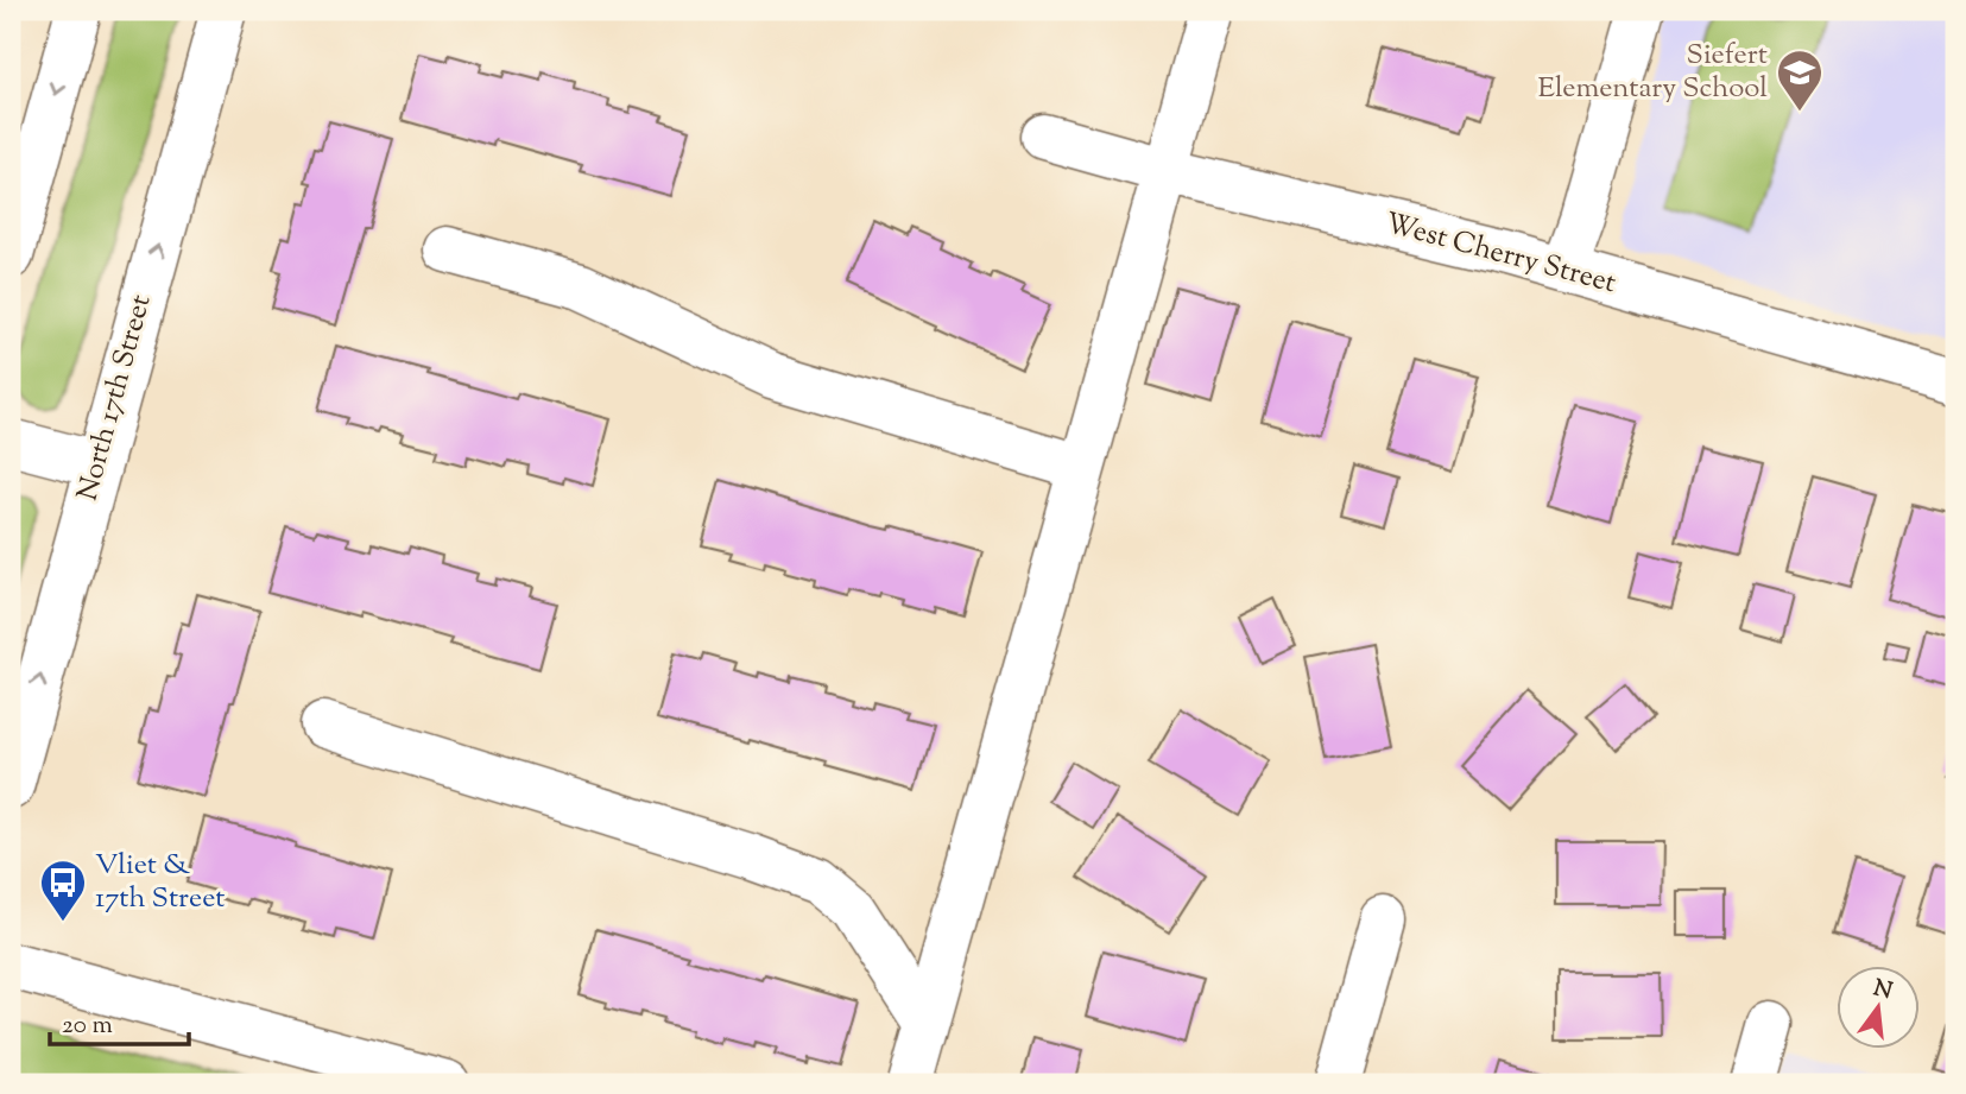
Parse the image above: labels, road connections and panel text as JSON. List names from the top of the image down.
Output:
{
  "streets": {
    "street": ["West Cherry Street", "North 17th Street"]
  },
  "places": {
    "school or university": ["Siefert Elementary School"],
    "bus stop": ["Vliet & 17th Street"]
  },
  "scale_bar": "20 m",
  "north": "top"
}
